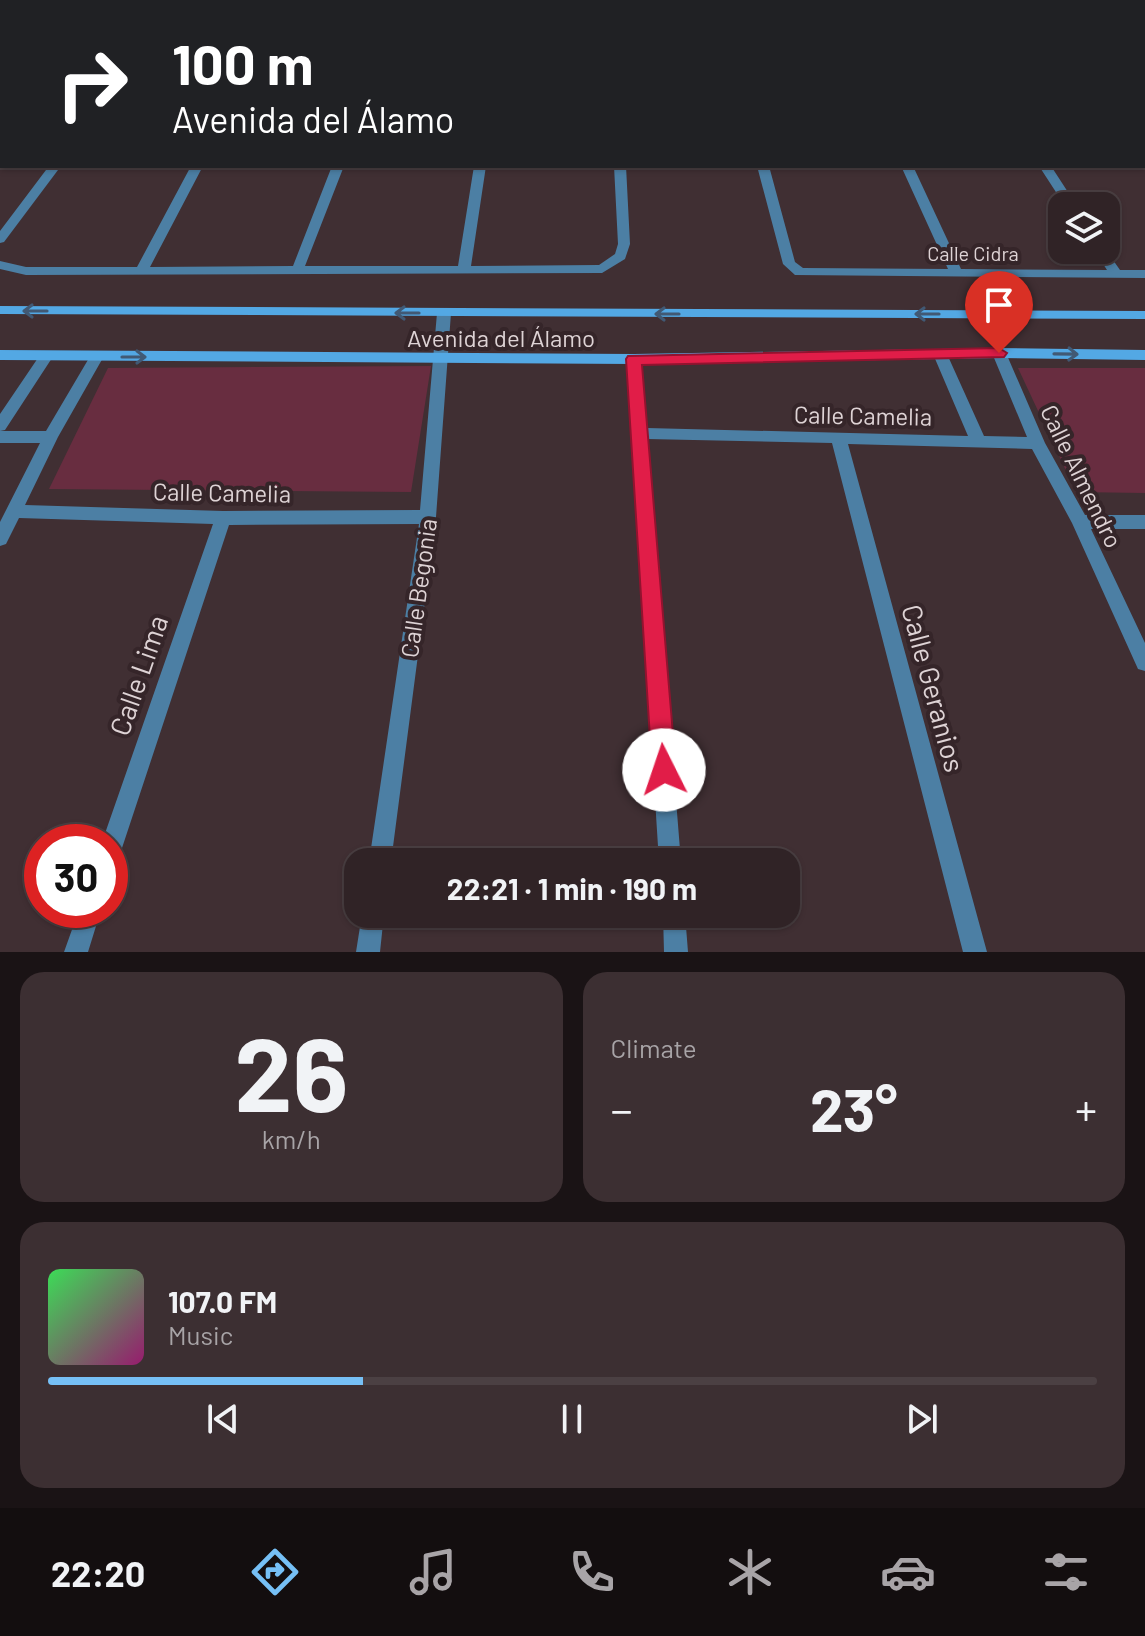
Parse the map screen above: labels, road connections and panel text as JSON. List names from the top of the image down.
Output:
{
  "streets": {
    "street": [
      "Calle Cidra",
      "Avenida del Álamo",
      "Calle Camelia",
      "Calle Almendro",
      "Calle Begonia",
      "Calle Lima",
      "Calle Geranios"
    ]
  },
  "crossings": [
    ["Avenida del Álamo", "Calle Almendro"],
    ["Avenida del Álamo", "Calle Begonia"],
    ["Calle Camelia", "Calle Almendro"],
    ["Calle Camelia", "Calle Begonia"],
    ["Calle Camelia", "Calle Lima"],
    ["Calle Camelia", "Calle Geranios"]
  ],
  "page": {
    "turn": ["100 m", "Avenida del Álamo"],
    "limit": "30",
    "trip": "22:21 · 1 min · 190 m",
    "tile": [
      ["26", "km/h"],
      "Climate"
    ],
    "heat": ["−", "23°", "+"],
    "song": ["107.0 FM", "Music"],
    "tabs": "22:20"
  }
}
